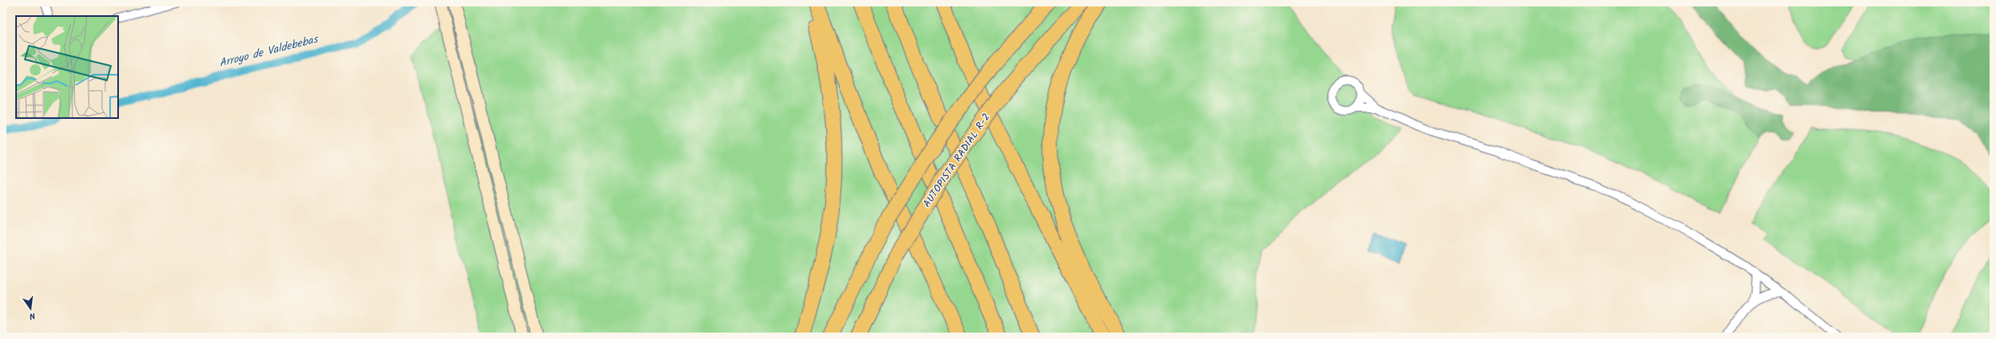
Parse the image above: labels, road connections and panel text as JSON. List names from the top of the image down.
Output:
{
  "streets": {
    "highway": ["AUTOPISTA RADIAL R-2"]
  },
  "water": ["Arroyo de Valdebebas"],
  "north": "bottom"
}
